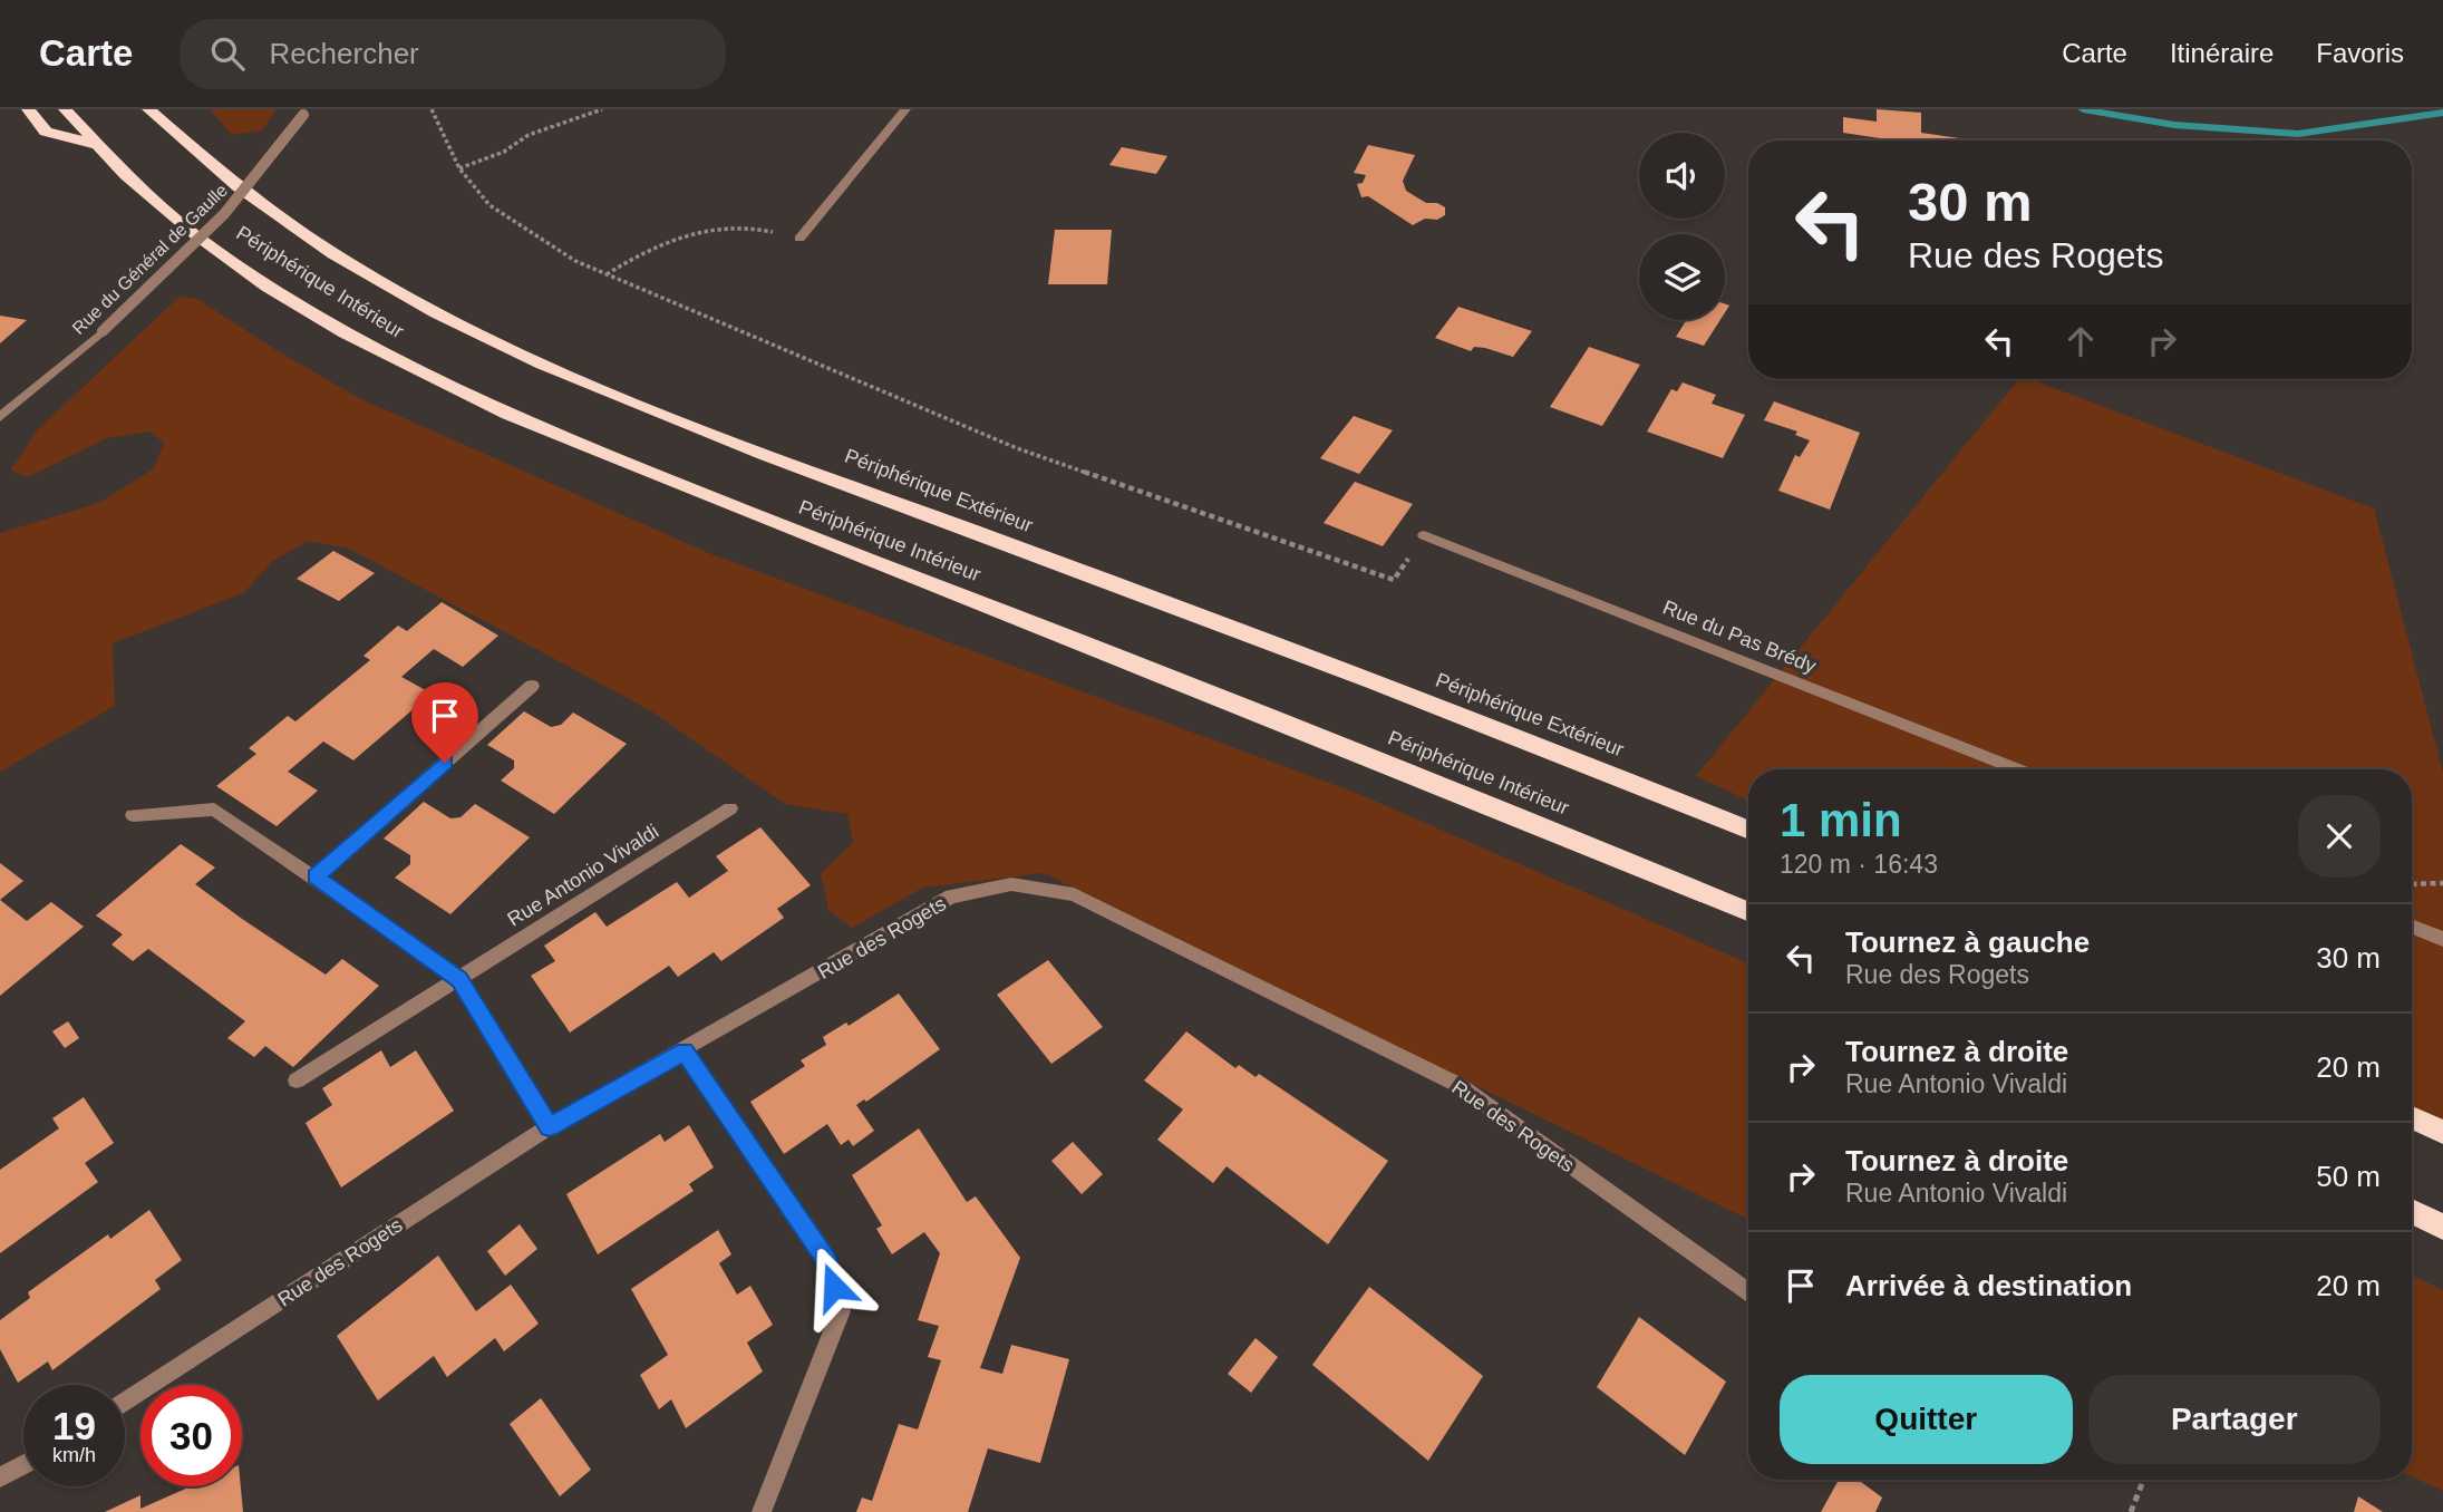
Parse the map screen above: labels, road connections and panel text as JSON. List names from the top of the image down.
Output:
{
  "streets": {
    "highway": ["Périphérique Intérieur", "Périphérique Extérieur"],
    "street": [
      "Rue du Général de Gaulle",
      "Rue du Pas Brédy",
      "Rue Antonio Vivaldi",
      "Rue des Rogets"
    ]
  },
  "page": {
    "header": "Carte",
    "search": "Rechercher",
    "nav": ["Carte", "Itinéraire", "Favoris"],
    "turn": ["30 m", "Rue des Rogets"],
    "heading": ["1 min", "120 m · 16:43"],
    "list": [
      {
        "name": "Tournez à gauche",
        "note": "Rue des Rogets",
        "value": "30 m"
      },
      {
        "name": "Tournez à droite",
        "note": "Rue Antonio Vivaldi",
        "value": "20 m"
      },
      {
        "name": "Tournez à droite",
        "note": "Rue Antonio Vivaldi",
        "value": "50 m"
      },
      {
        "name": "Arrivée à destination",
        "value": "20 m"
      }
    ],
    "buttons": ["Quitter", "Partager"],
    "speed": "19 km/h",
    "limit": "30"
  }
}
